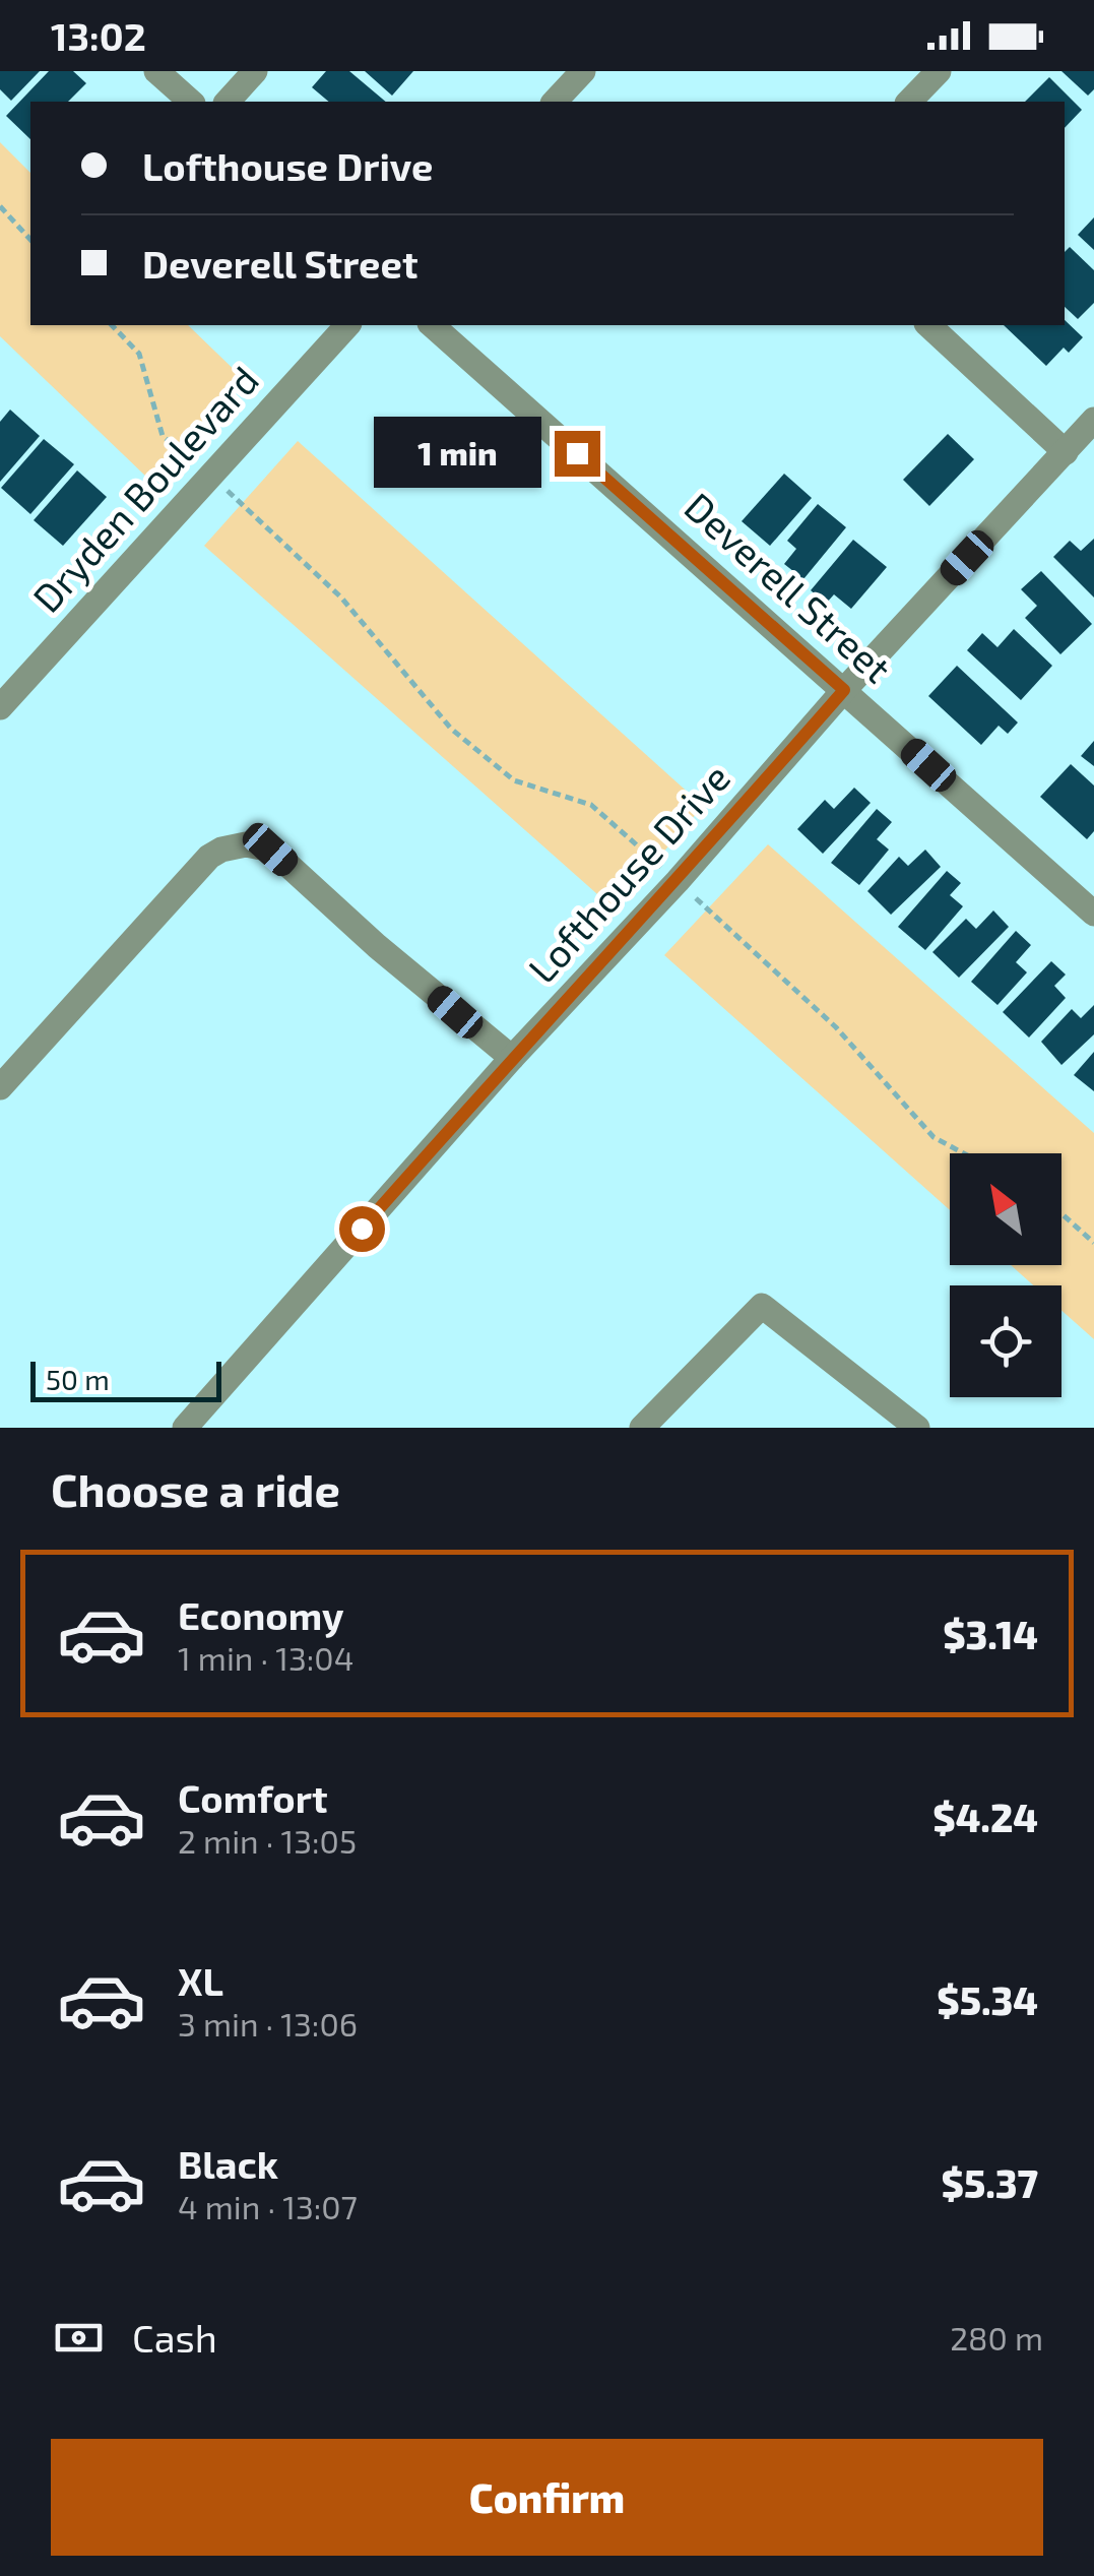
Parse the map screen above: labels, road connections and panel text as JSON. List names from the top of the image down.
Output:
{
  "streets": {
    "street": ["Dryden Boulevard", "Deverell Street", "Lofthouse Drive"]
  },
  "crossings": [
    ["Deverell Street", "Lofthouse Drive"]
  ],
  "scale_bar": "50 m",
  "north": "top left",
  "page": {
    "status": "13:02",
    "banner": ["Lofthouse Drive", "Deverell Street"],
    "bubble": "1 min",
    "scale": "50 m",
    "heading": "Choose a ride",
    "list": [
      {
        "name": "Economy",
        "note": "1 min · 13:04",
        "value": "$3.14"
      },
      {
        "name": "Comfort",
        "note": "2 min · 13:05",
        "value": "$4.24"
      },
      {
        "name": "XL",
        "note": "3 min · 13:06",
        "value": "$5.34"
      },
      {
        "name": "Black",
        "note": "4 min · 13:07",
        "value": "$5.37"
      }
    ],
    "pay": ["Cash", "280 m"],
    "buttons": "Confirm"
  }
}
